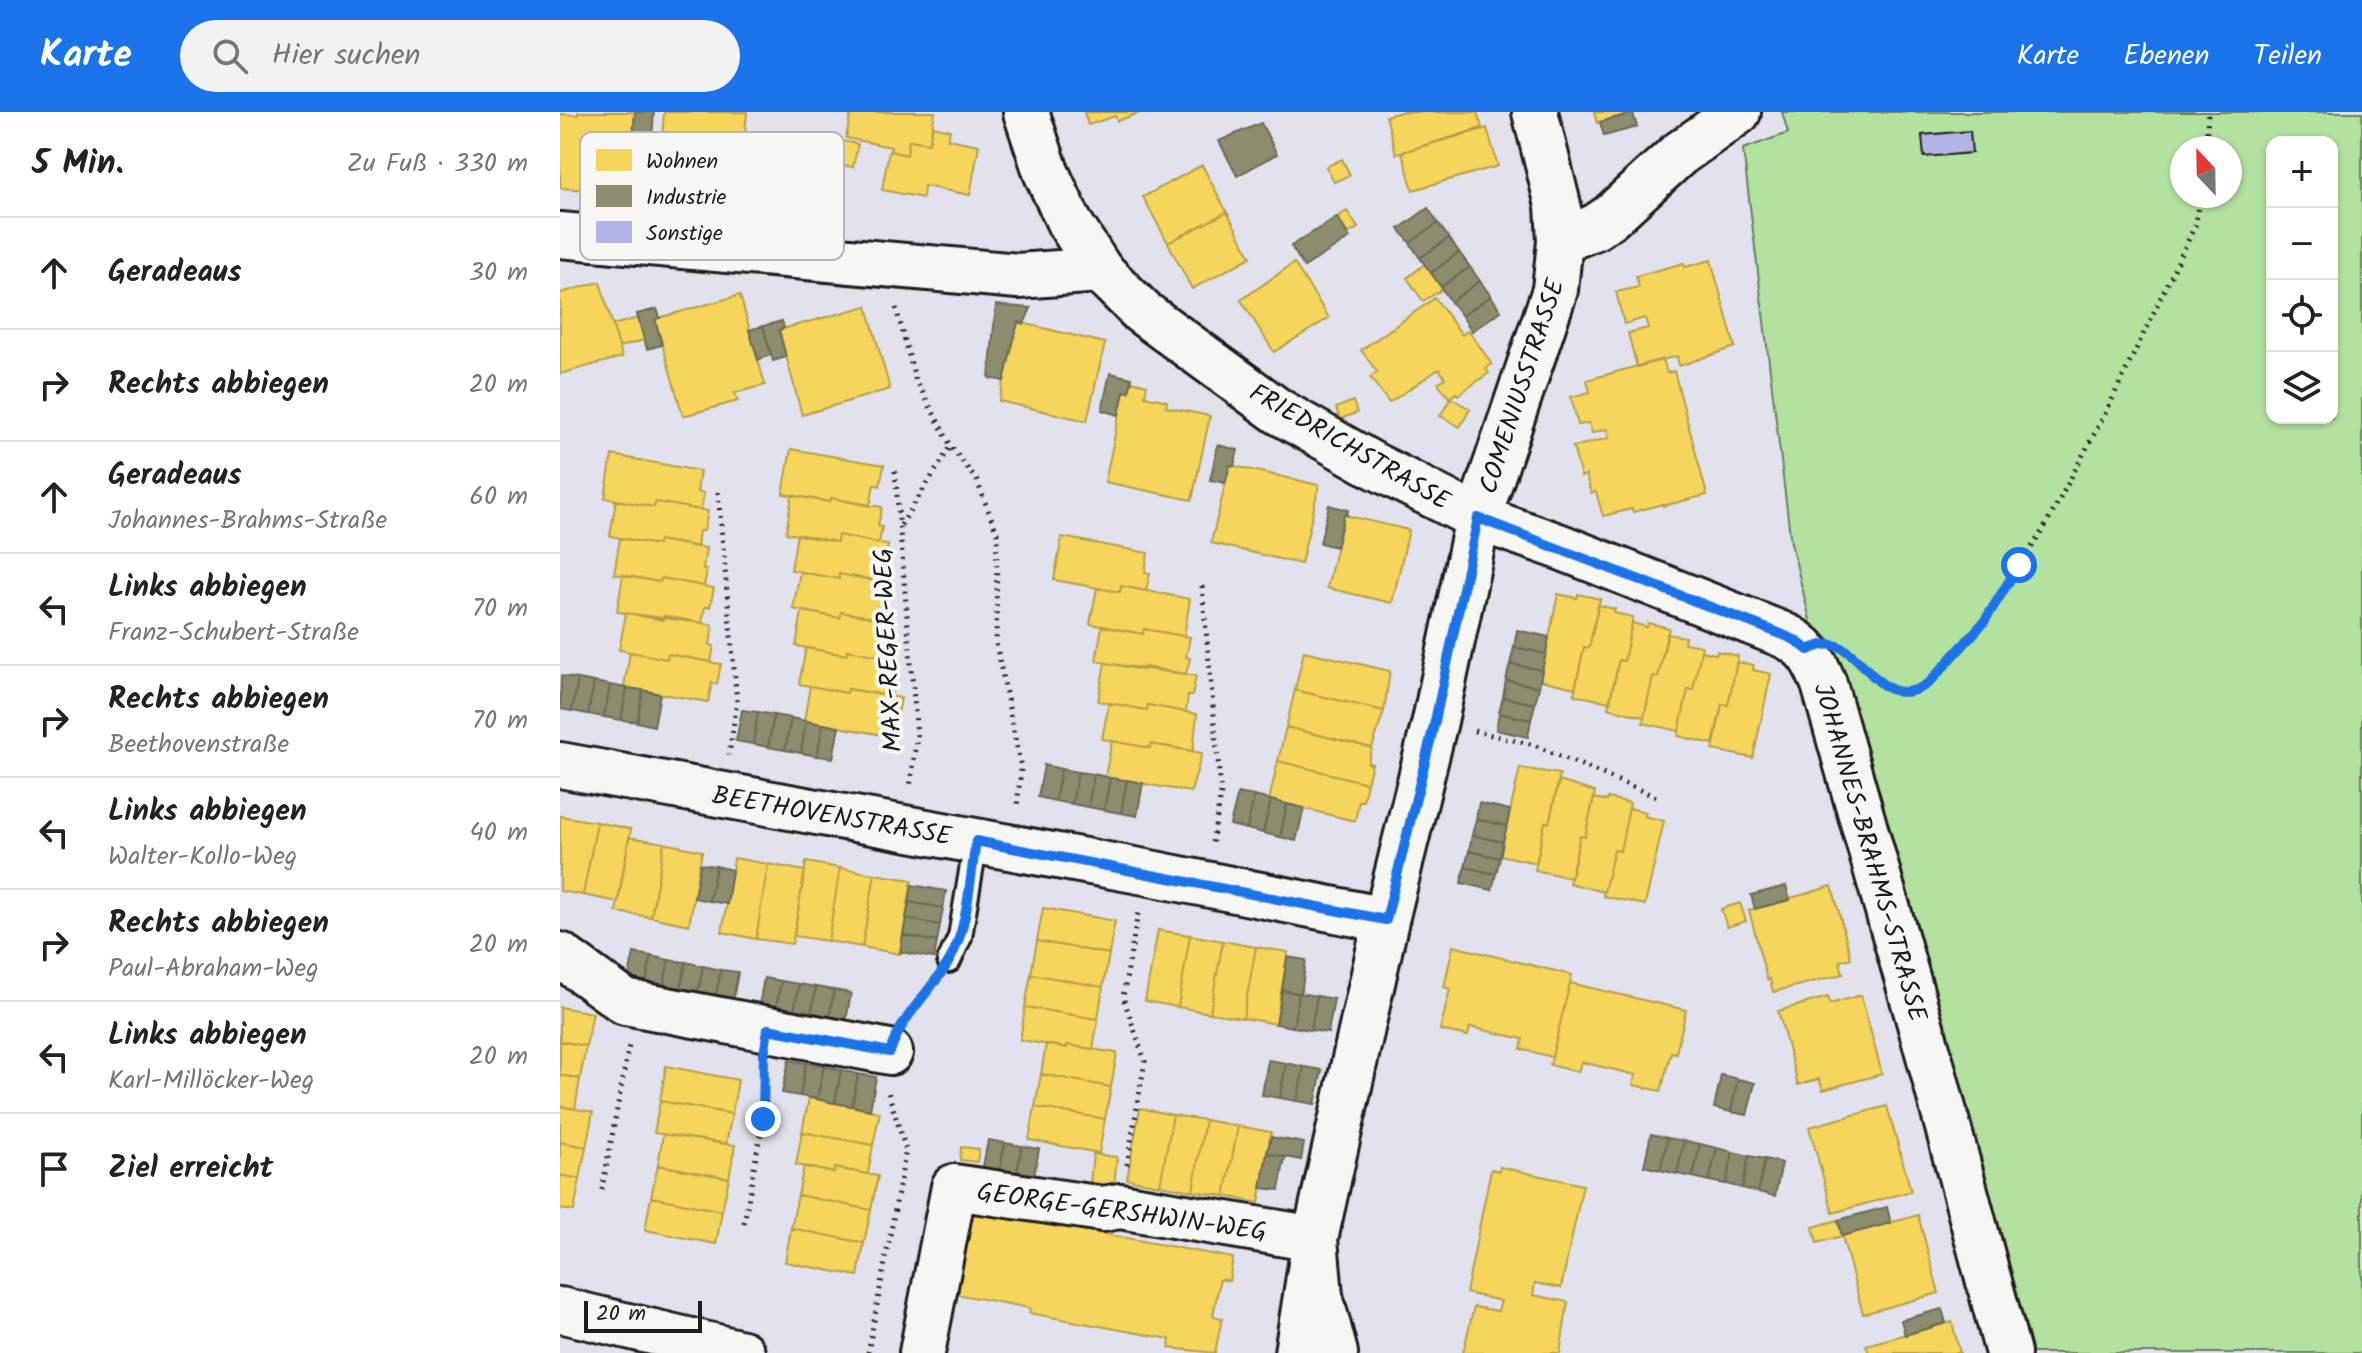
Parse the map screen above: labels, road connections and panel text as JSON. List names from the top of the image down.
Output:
{
  "streets": {
    "street": [
      "COMENIUSSTRASSE",
      "FRIEDRICHSTRASSE",
      "BEETHOVENSTRASSE",
      "JOHANNES-BRAHMS-STRASSE",
      "GEORGE-GERSHWIN-WEG"
    ],
    "path": ["MAX-REGER-WEG"]
  },
  "crossings": [
    ["COMENIUSSTRASSE", "FRIEDRICHSTRASSE"],
    ["COMENIUSSTRASSE", "BEETHOVENSTRASSE"],
    ["COMENIUSSTRASSE", "JOHANNES-BRAHMS-STRASSE"],
    ["COMENIUSSTRASSE", "GEORGE-GERSHWIN-WEG"],
    ["FRIEDRICHSTRASSE", "JOHANNES-BRAHMS-STRASSE"],
    ["MAX-REGER-WEG", "BEETHOVENSTRASSE"]
  ],
  "legend": ["Wohnen", "Industrie", "Sonstige"],
  "scale_bar": "20 m",
  "north": "top",
  "page": {
    "header": "Karte",
    "search": "Hier suchen",
    "nav": ["Karte", "Ebenen", "Teilen"],
    "heading": ["5 Min.", "Zu Fuß · 330 m"],
    "map_buttons": ["+", "−"],
    "list": [
      ["Geradeaus", "30 m"],
      ["Rechts abbiegen", "20 m"],
      ["Geradeaus", "Johannes-Brahms-Straße", "60 m"],
      ["Links abbiegen", "Franz-Schubert-Straße", "70 m"],
      ["Rechts abbiegen", "Beethovenstraße", "70 m"],
      ["Links abbiegen", "Walter-Kollo-Weg", "40 m"],
      ["Rechts abbiegen", "Paul-Abraham-Weg", "20 m"],
      ["Links abbiegen", "Karl-Millöcker-Weg", "20 m"],
      "Ziel erreicht"
    ],
    "scale": "20 m"
  }
}
